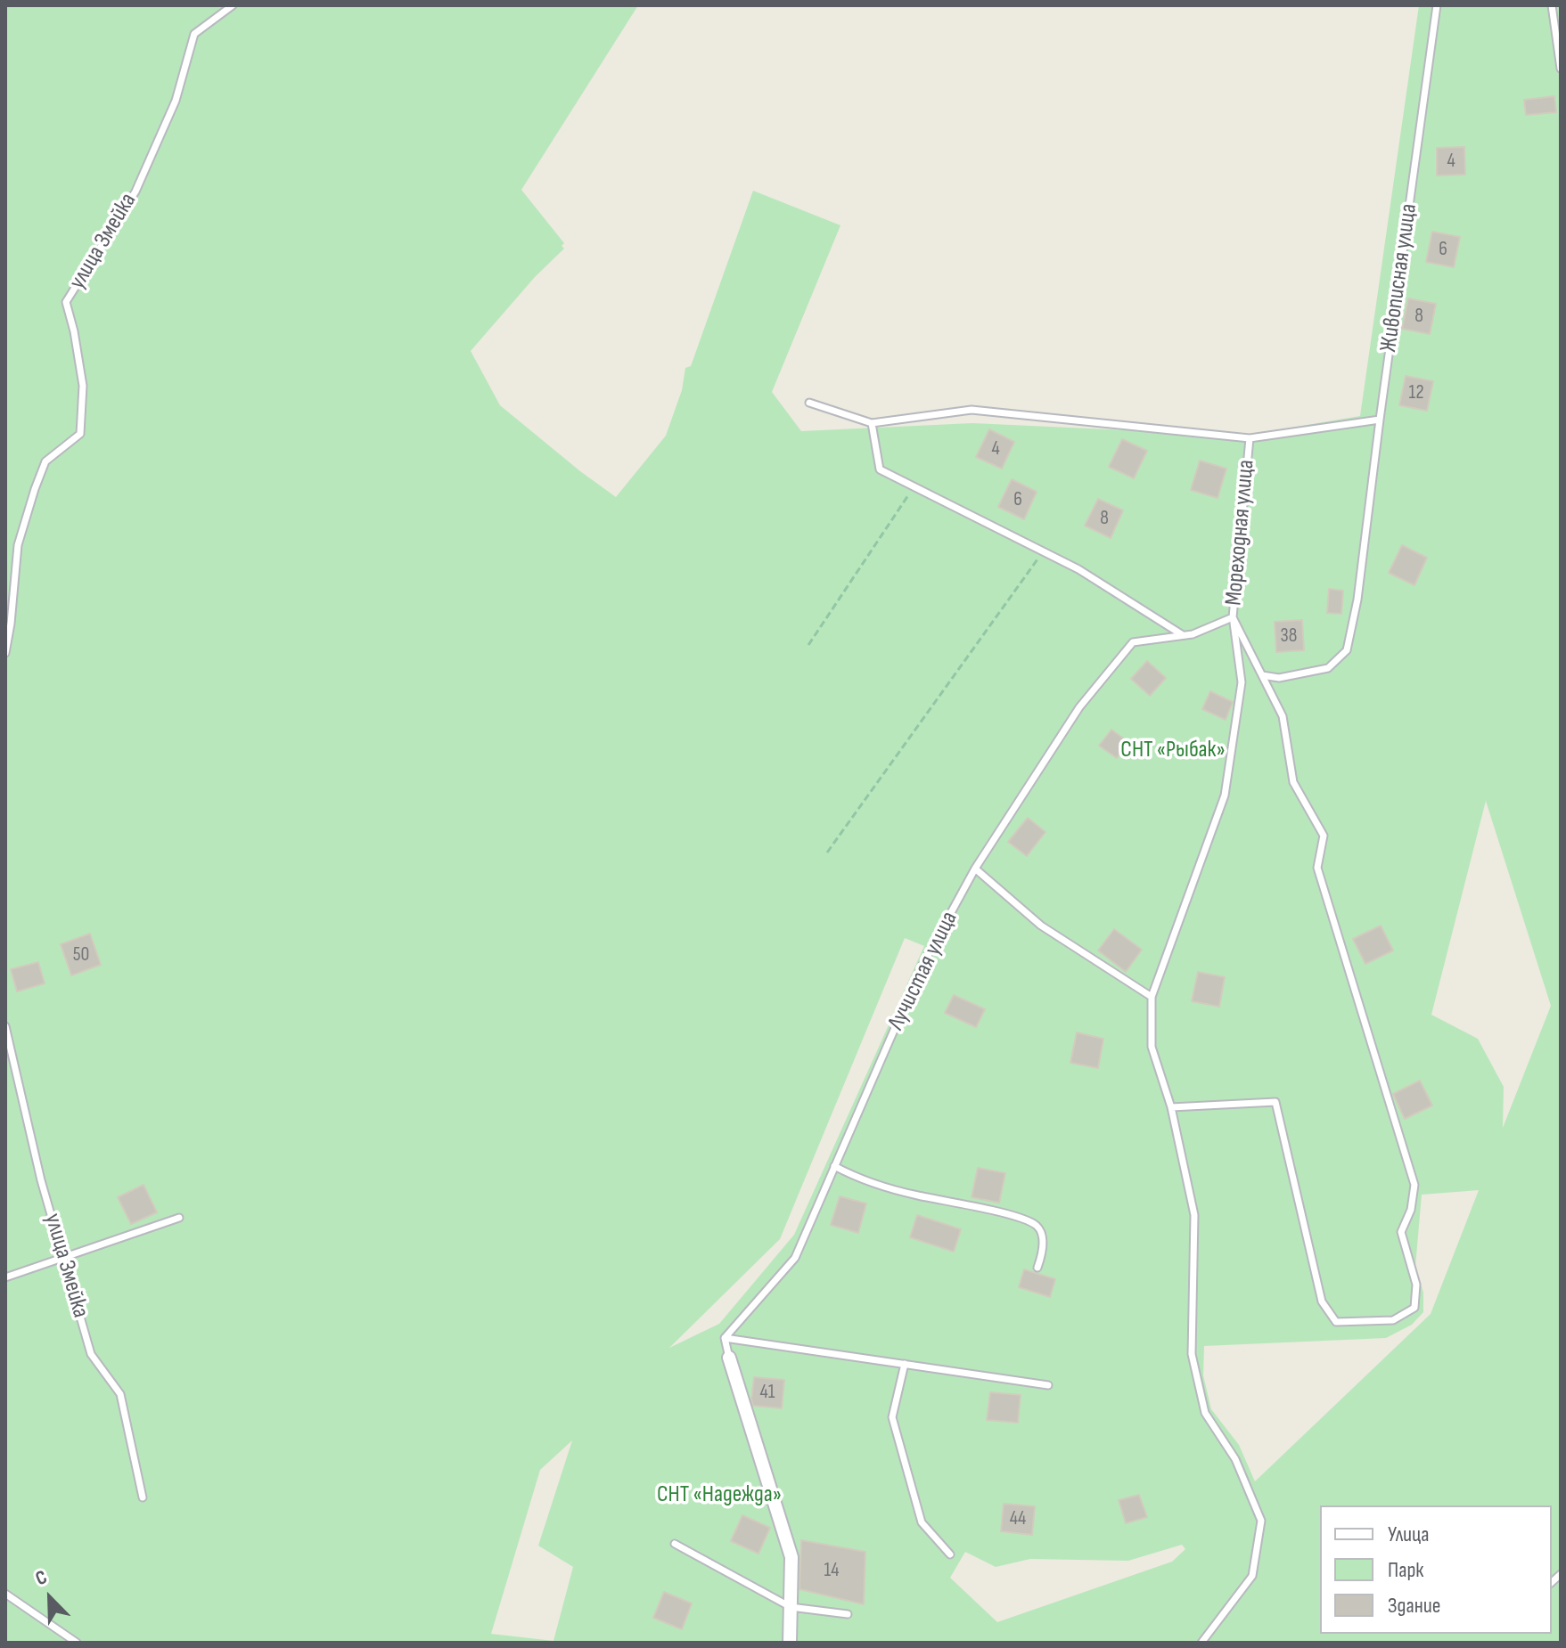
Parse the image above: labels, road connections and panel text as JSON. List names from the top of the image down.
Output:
{
  "streets": {
    "lane": [
      "улица Змейка",
      "Живописная улица",
      "Мореходная улица",
      "Лучистая улица"
    ]
  },
  "crossings": [
    ["Мореходная улица", "Лучистая улица"]
  ],
  "parks": ["СНТ «Рыбак»", "СНТ «Надежда»"],
  "house_numbers": [
    "4",
    "6",
    "8",
    "12",
    "4",
    "6",
    "8",
    "38",
    "50",
    "41",
    "44",
    "14"
  ],
  "legend": ["Улица", "Парк", "Здание"],
  "north": "top left"
}
